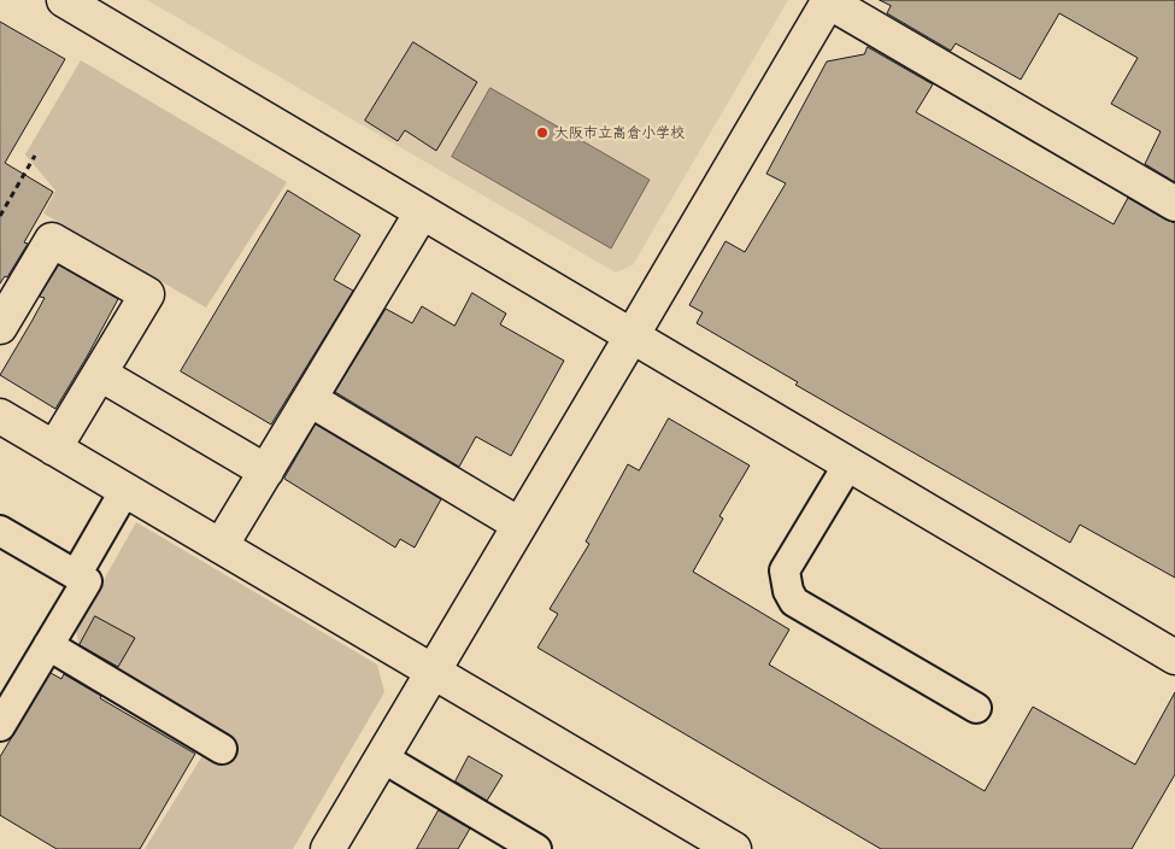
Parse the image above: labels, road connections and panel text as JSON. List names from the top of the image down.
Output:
{
  "places": ["大阪市立高倉小学校"]
}
